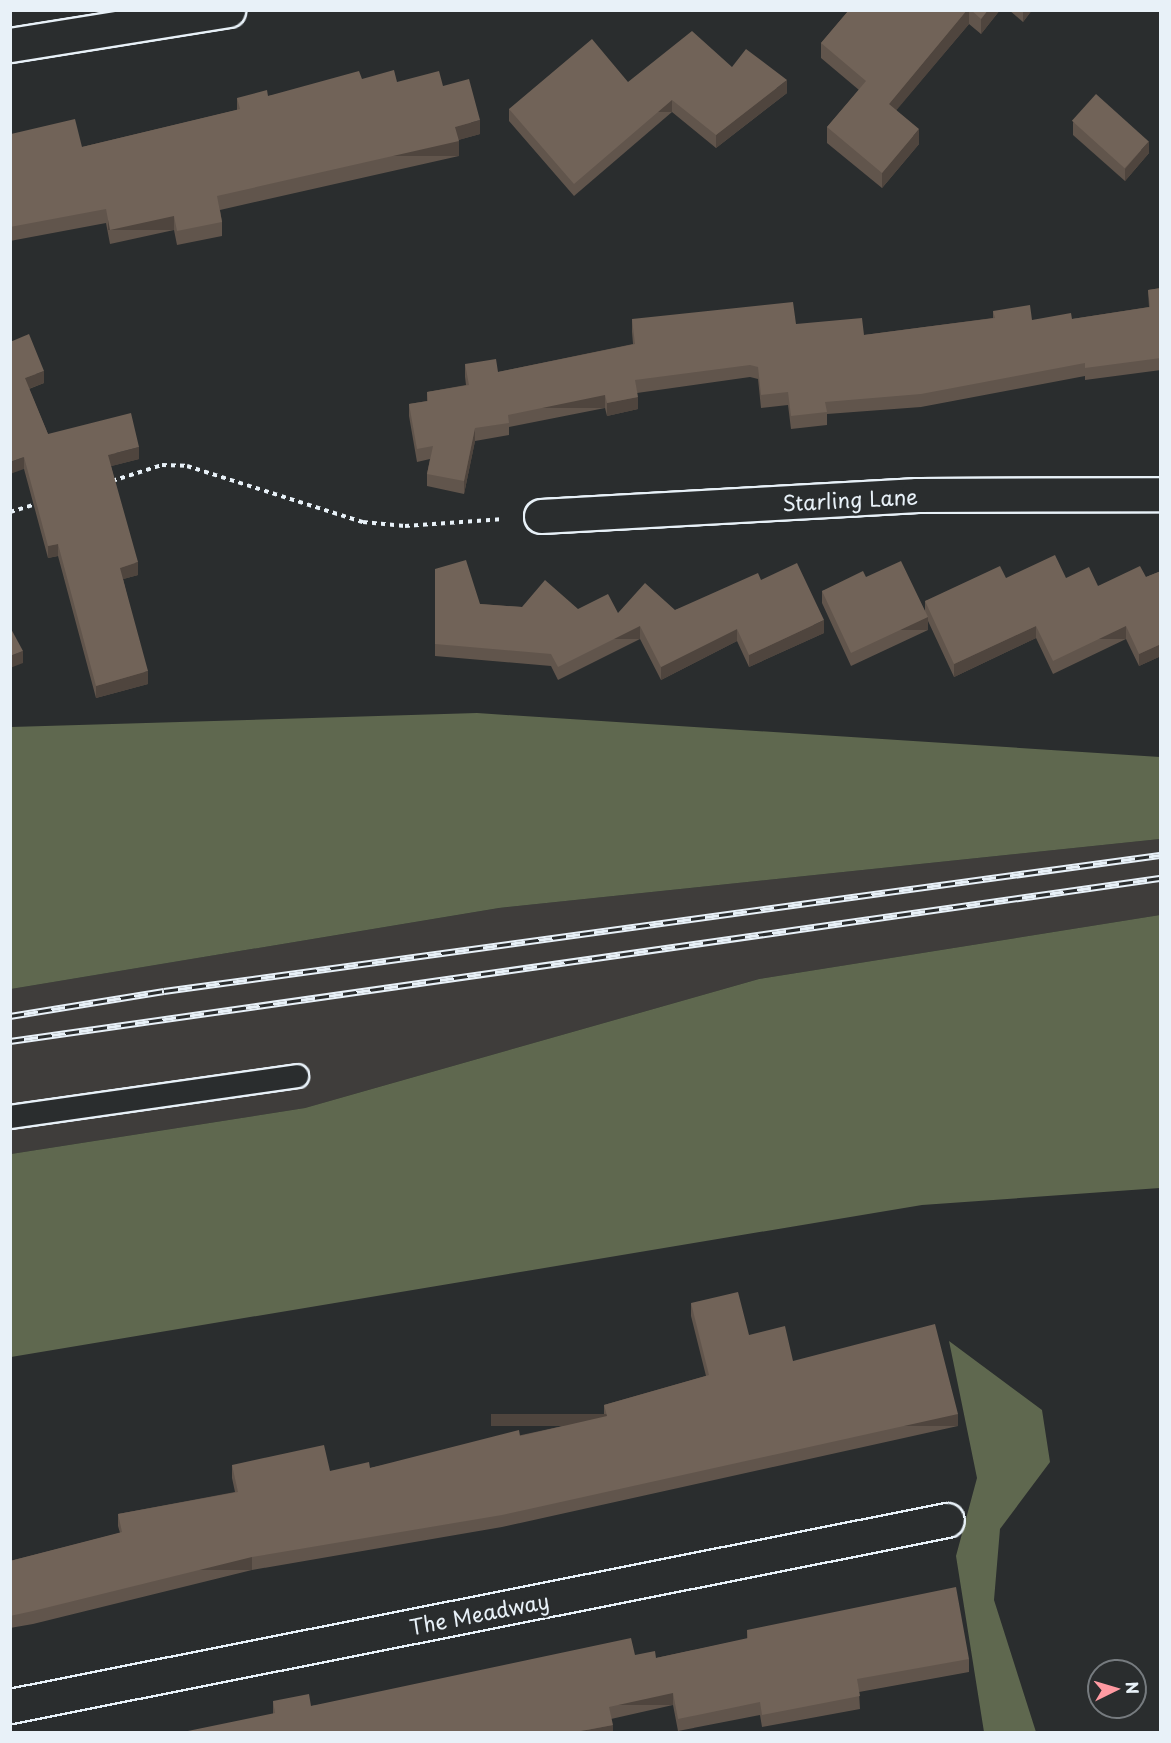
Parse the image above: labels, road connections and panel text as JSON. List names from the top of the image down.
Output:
{
  "streets": {
    "street": ["Starling Lane", "The Meadway"]
  },
  "north": "right"
}
